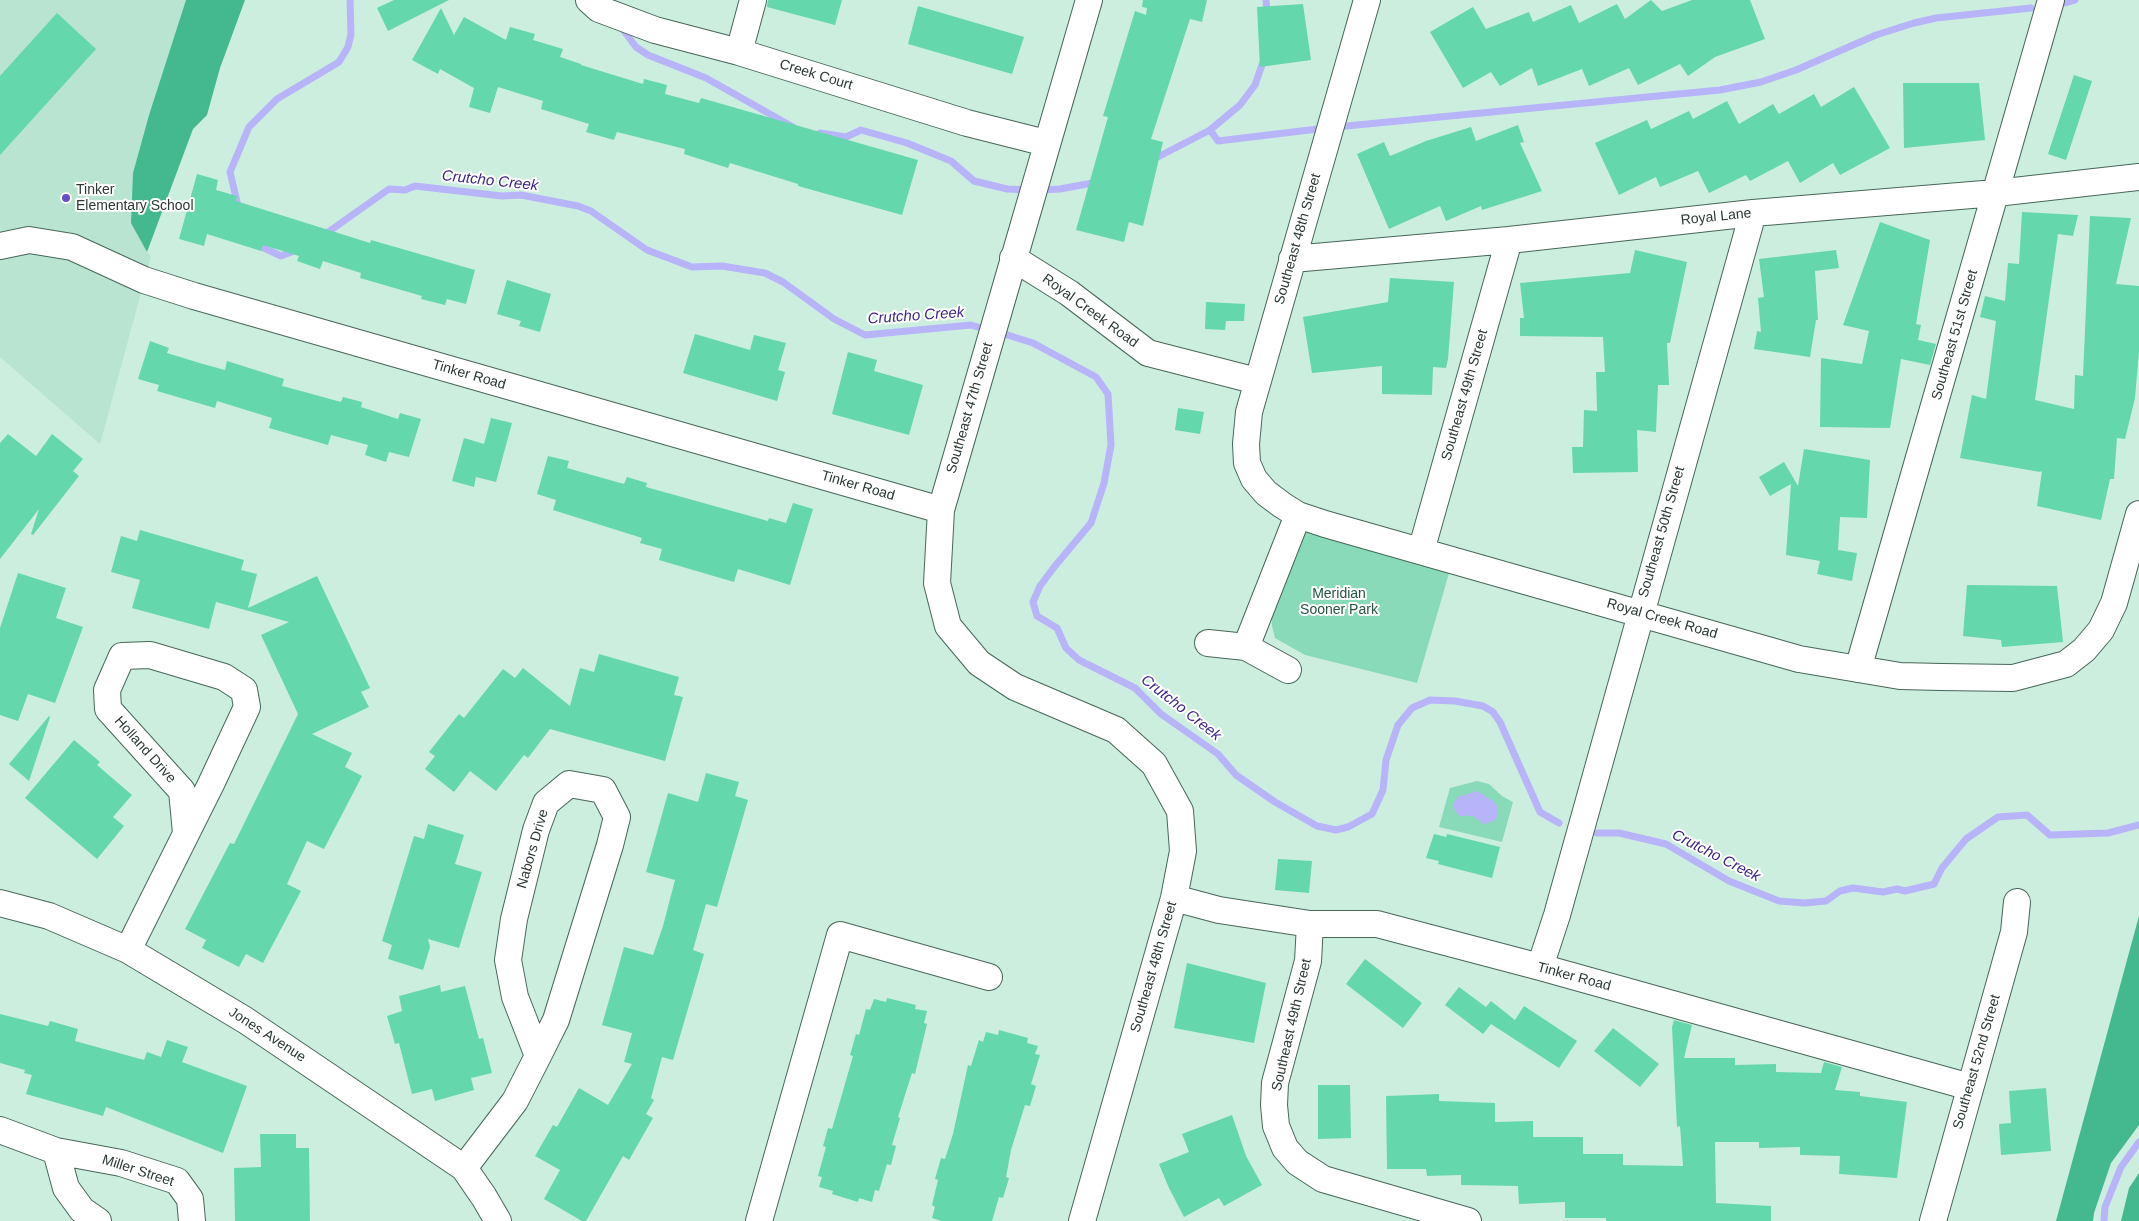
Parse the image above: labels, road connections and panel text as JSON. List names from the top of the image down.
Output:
{
  "streets": {
    "street": [
      "Creek Court",
      "Royal Lane",
      "Southeast 48th Street",
      "Royal Creek Road",
      "Southeast 51st Street",
      "Tinker Road",
      "Southeast 49th Street",
      "Southeast 47th Street",
      "Southeast 50th Street",
      "Holland Drive",
      "Nabors Drive",
      "Jones Avenue",
      "Southeast 52nd Street",
      "Miller Street"
    ]
  },
  "crossings": [
    ["Creek Court", "Southeast 47th Street"],
    ["Royal Lane", "Southeast 48th Street"],
    ["Royal Lane", "Southeast 51st Street"],
    ["Royal Lane", "Southeast 49th Street"],
    ["Royal Lane", "Southeast 50th Street"],
    ["Southeast 48th Street", "Royal Creek Road"],
    ["Southeast 48th Street", "Tinker Road"],
    ["Southeast 48th Street", "Southeast 47th Street"],
    ["Royal Creek Road", "Southeast 51st Street"],
    ["Royal Creek Road", "Southeast 49th Street"],
    ["Royal Creek Road", "Southeast 47th Street"],
    ["Royal Creek Road", "Southeast 50th Street"],
    ["Tinker Road", "Southeast 49th Street"],
    ["Tinker Road", "Southeast 47th Street"],
    ["Tinker Road", "Southeast 50th Street"],
    ["Tinker Road", "Southeast 52nd Street"],
    ["Holland Drive", "Jones Avenue"],
    ["Nabors Drive", "Jones Avenue"]
  ],
  "water": ["Crutcho Creek"],
  "parks": ["Meridian Sooner Park"],
  "places": ["Tinker Elementary School"]
}
